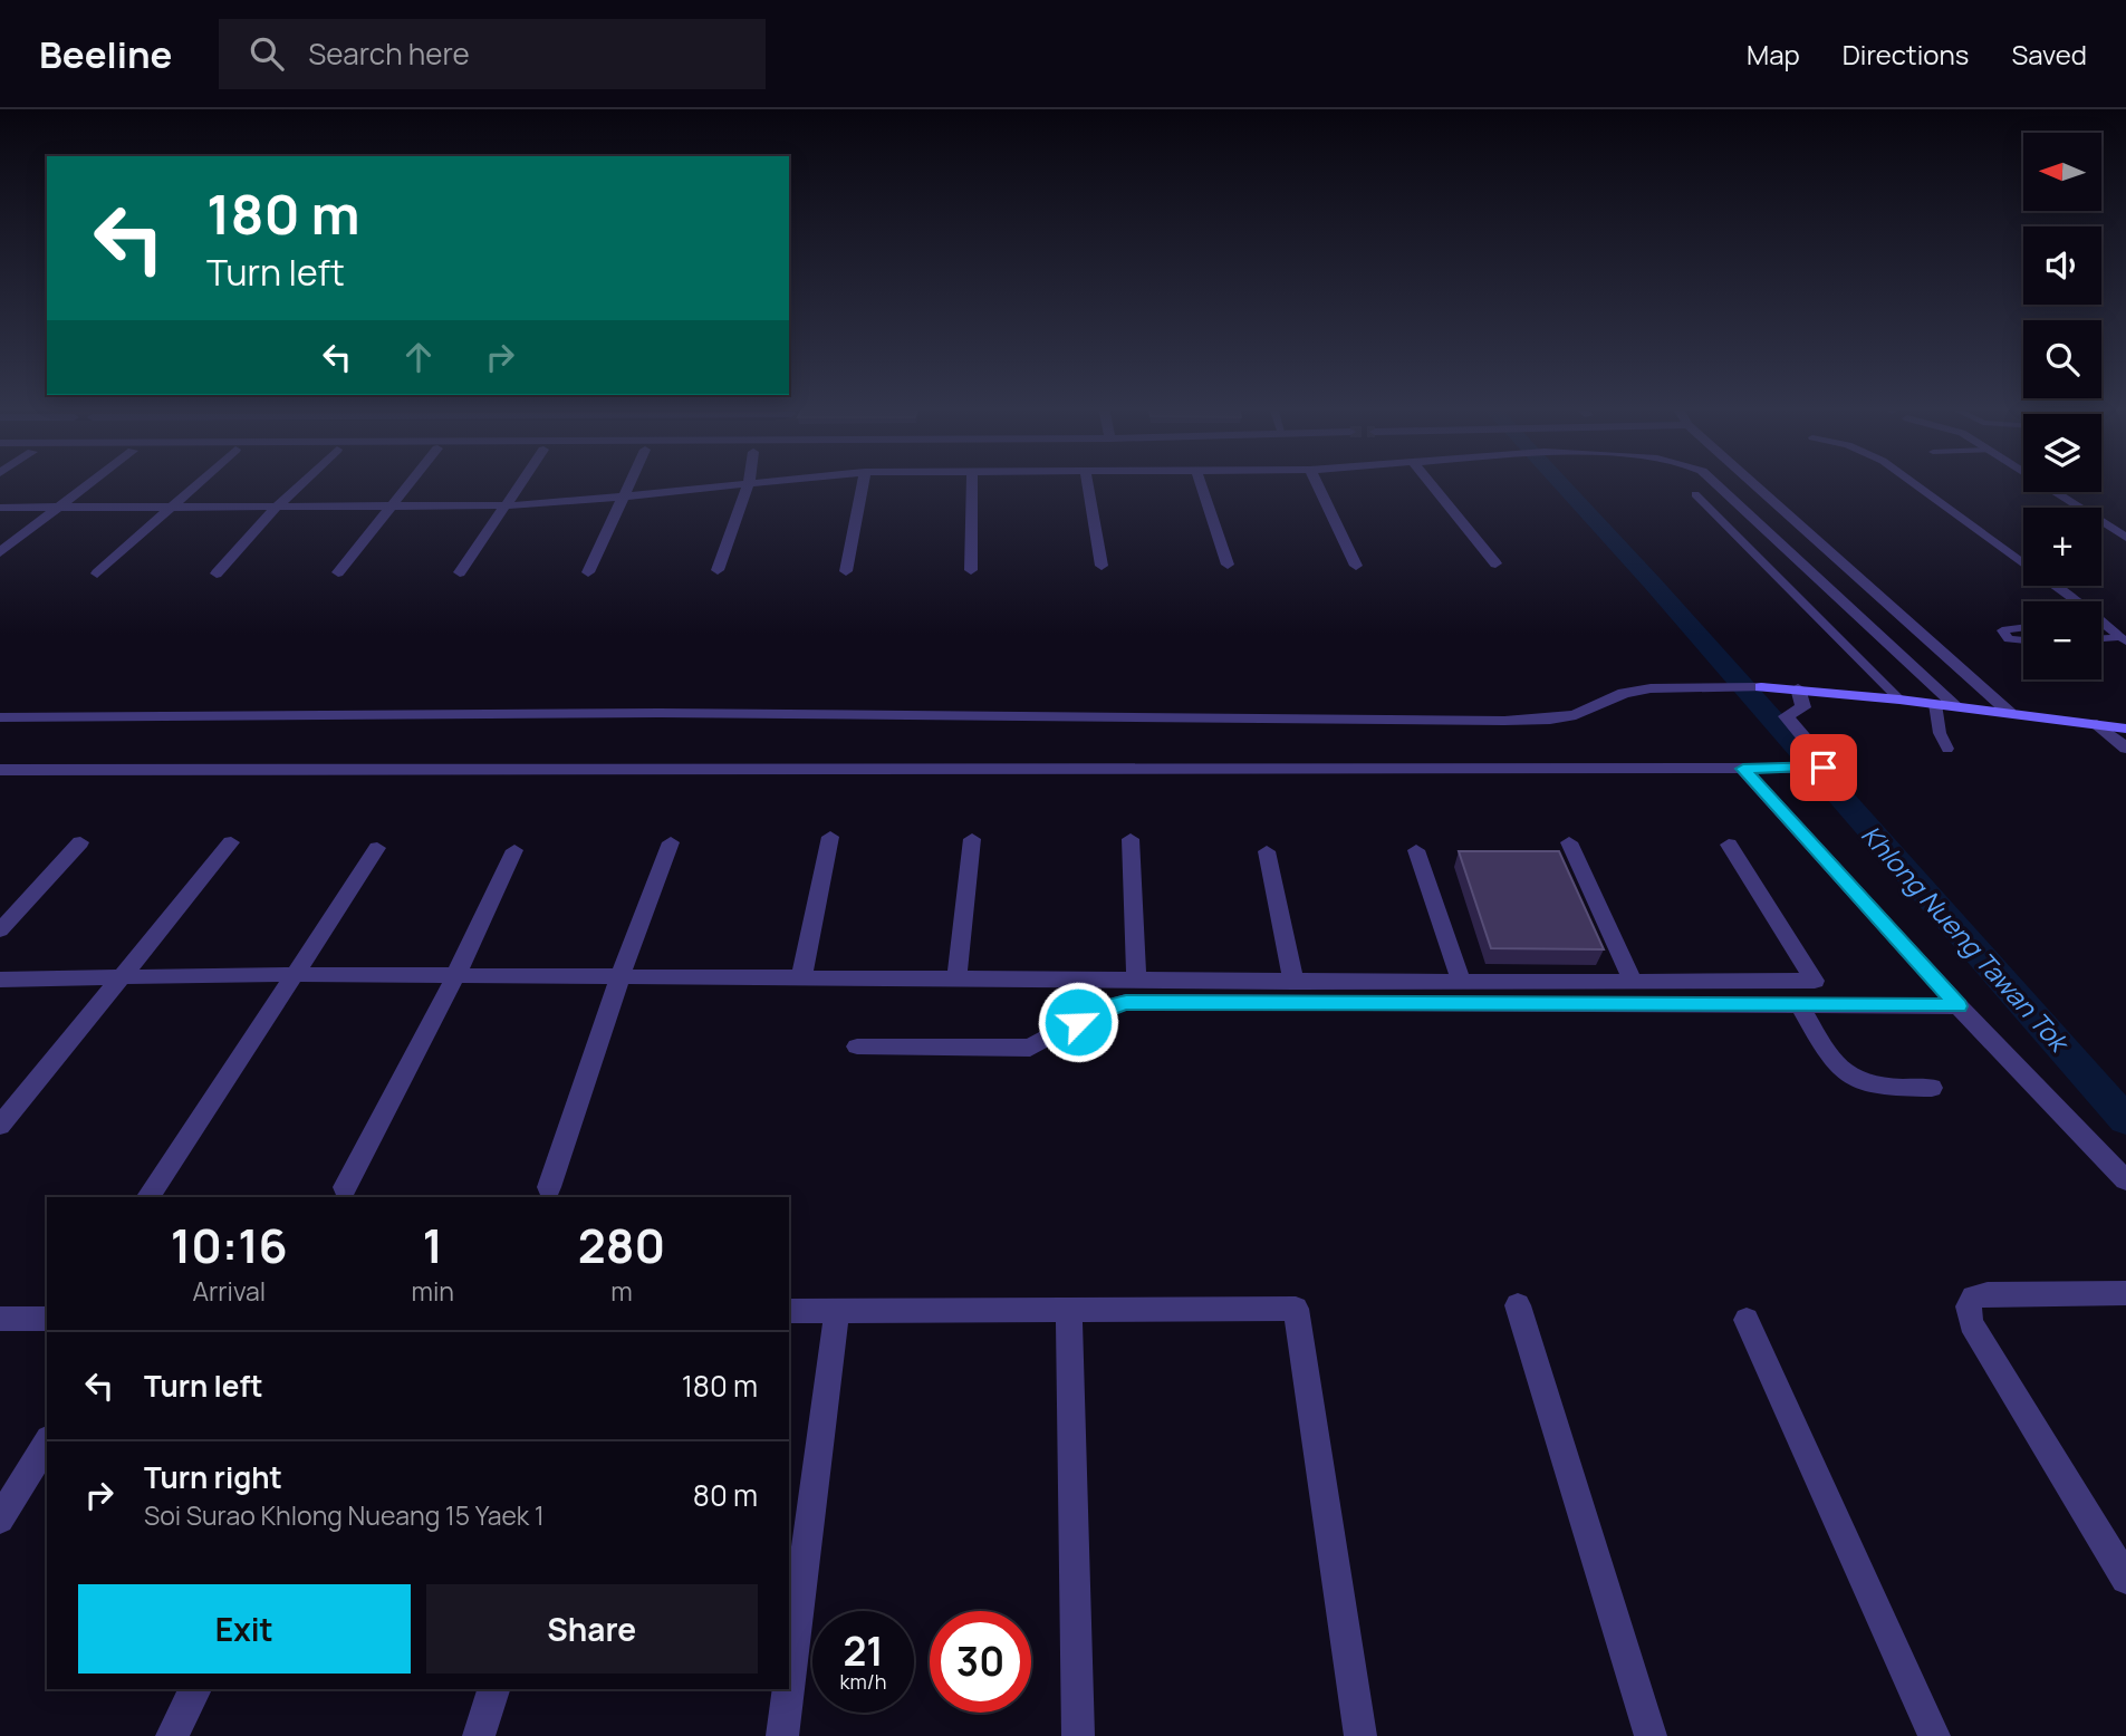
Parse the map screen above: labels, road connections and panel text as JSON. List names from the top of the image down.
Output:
{
  "water": ["Khlong Nueng Tawan Tok"],
  "north": "left",
  "page": {
    "header": "Beeline",
    "search": "Search here",
    "nav": ["Map", "Directions", "Saved"],
    "map_buttons": ["+", "−"],
    "turn": ["180 m", "Turn left"],
    "eta": [
      "10:16",
      "Arrival",
      "1",
      "min",
      "280",
      "m"
    ],
    "list": [
      {
        "name": "Turn left",
        "value": "180 m"
      },
      {
        "name": "Turn right",
        "note": "Soi Surao Khlong Nueang 15 Yaek 1",
        "value": "80 m"
      }
    ],
    "buttons": ["Exit", "Share"],
    "speed": "21 km/h",
    "limit": "30"
  }
}
